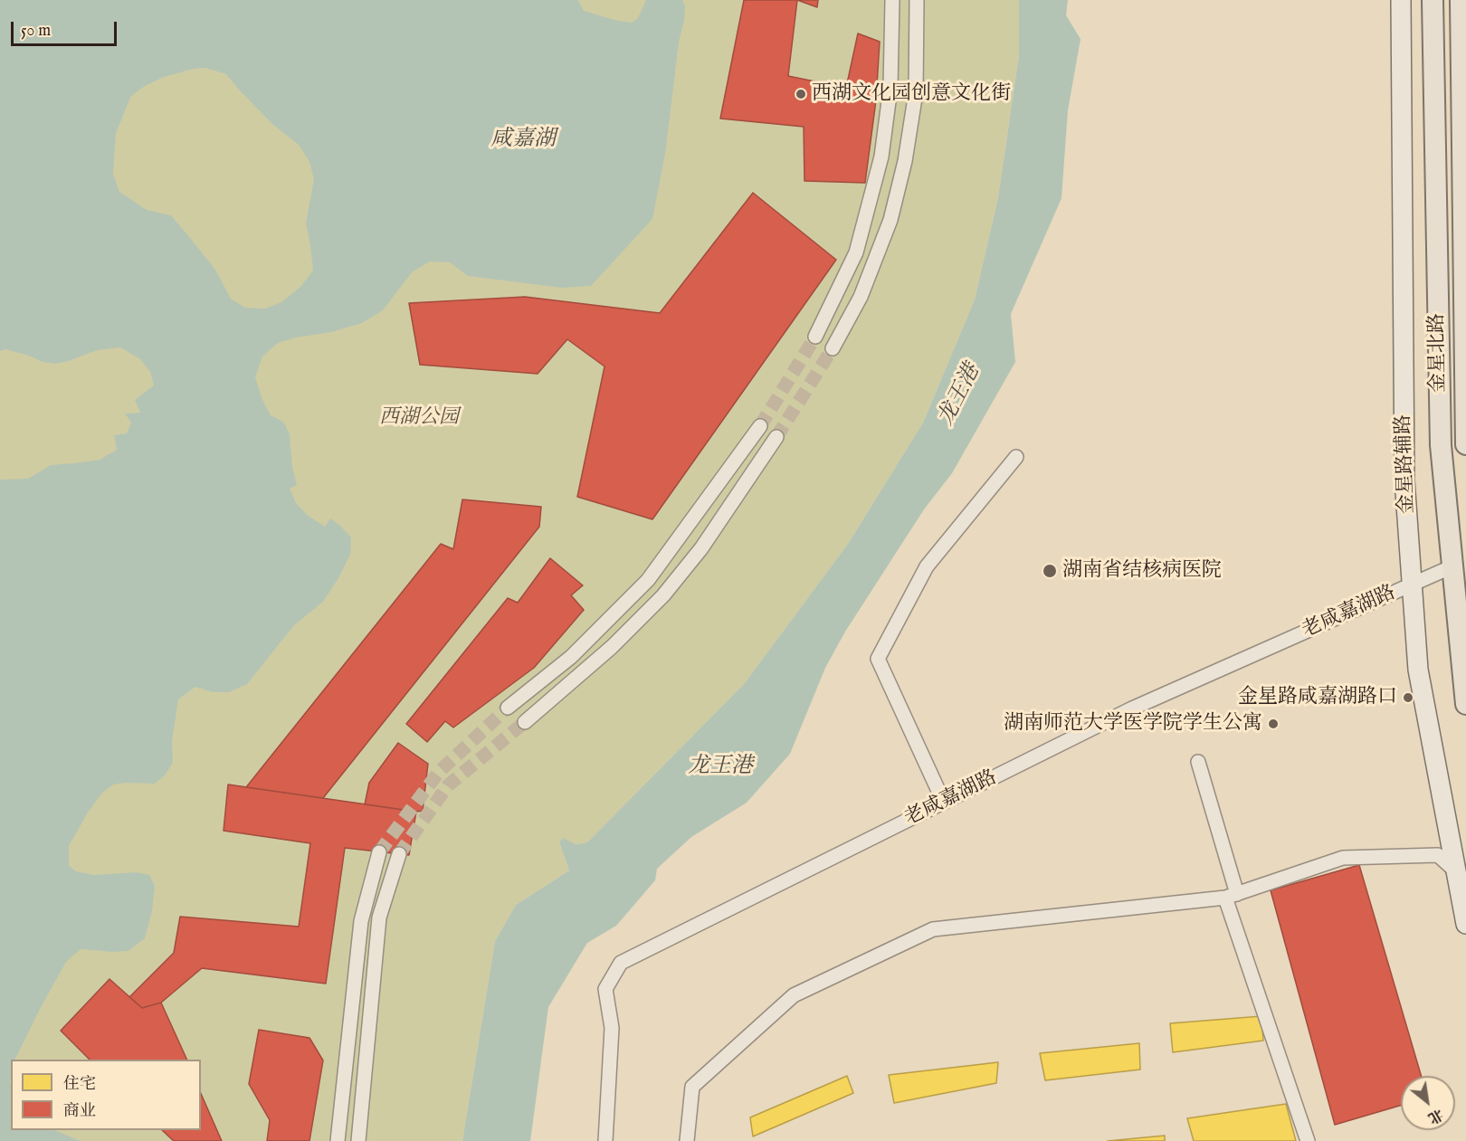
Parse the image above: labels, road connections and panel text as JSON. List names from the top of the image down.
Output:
{
  "streets": {
    "main road": ["金星北路"],
    "street": ["金星路辅路", "老咸嘉湖路"]
  },
  "crossings": [
    ["金星北路", "老咸嘉湖路"]
  ],
  "water": ["咸嘉湖", "龙王港"],
  "parks": ["西湖公园"],
  "places": [
    "西湖文化园创意文化街",
    "湖南省结核病医院",
    "金星路咸嘉湖路口",
    "湖南师范大学医学院学生公寓"
  ],
  "legend": ["住宅", "商业"],
  "scale_bar": "50 m",
  "north": "bottom right"
}
